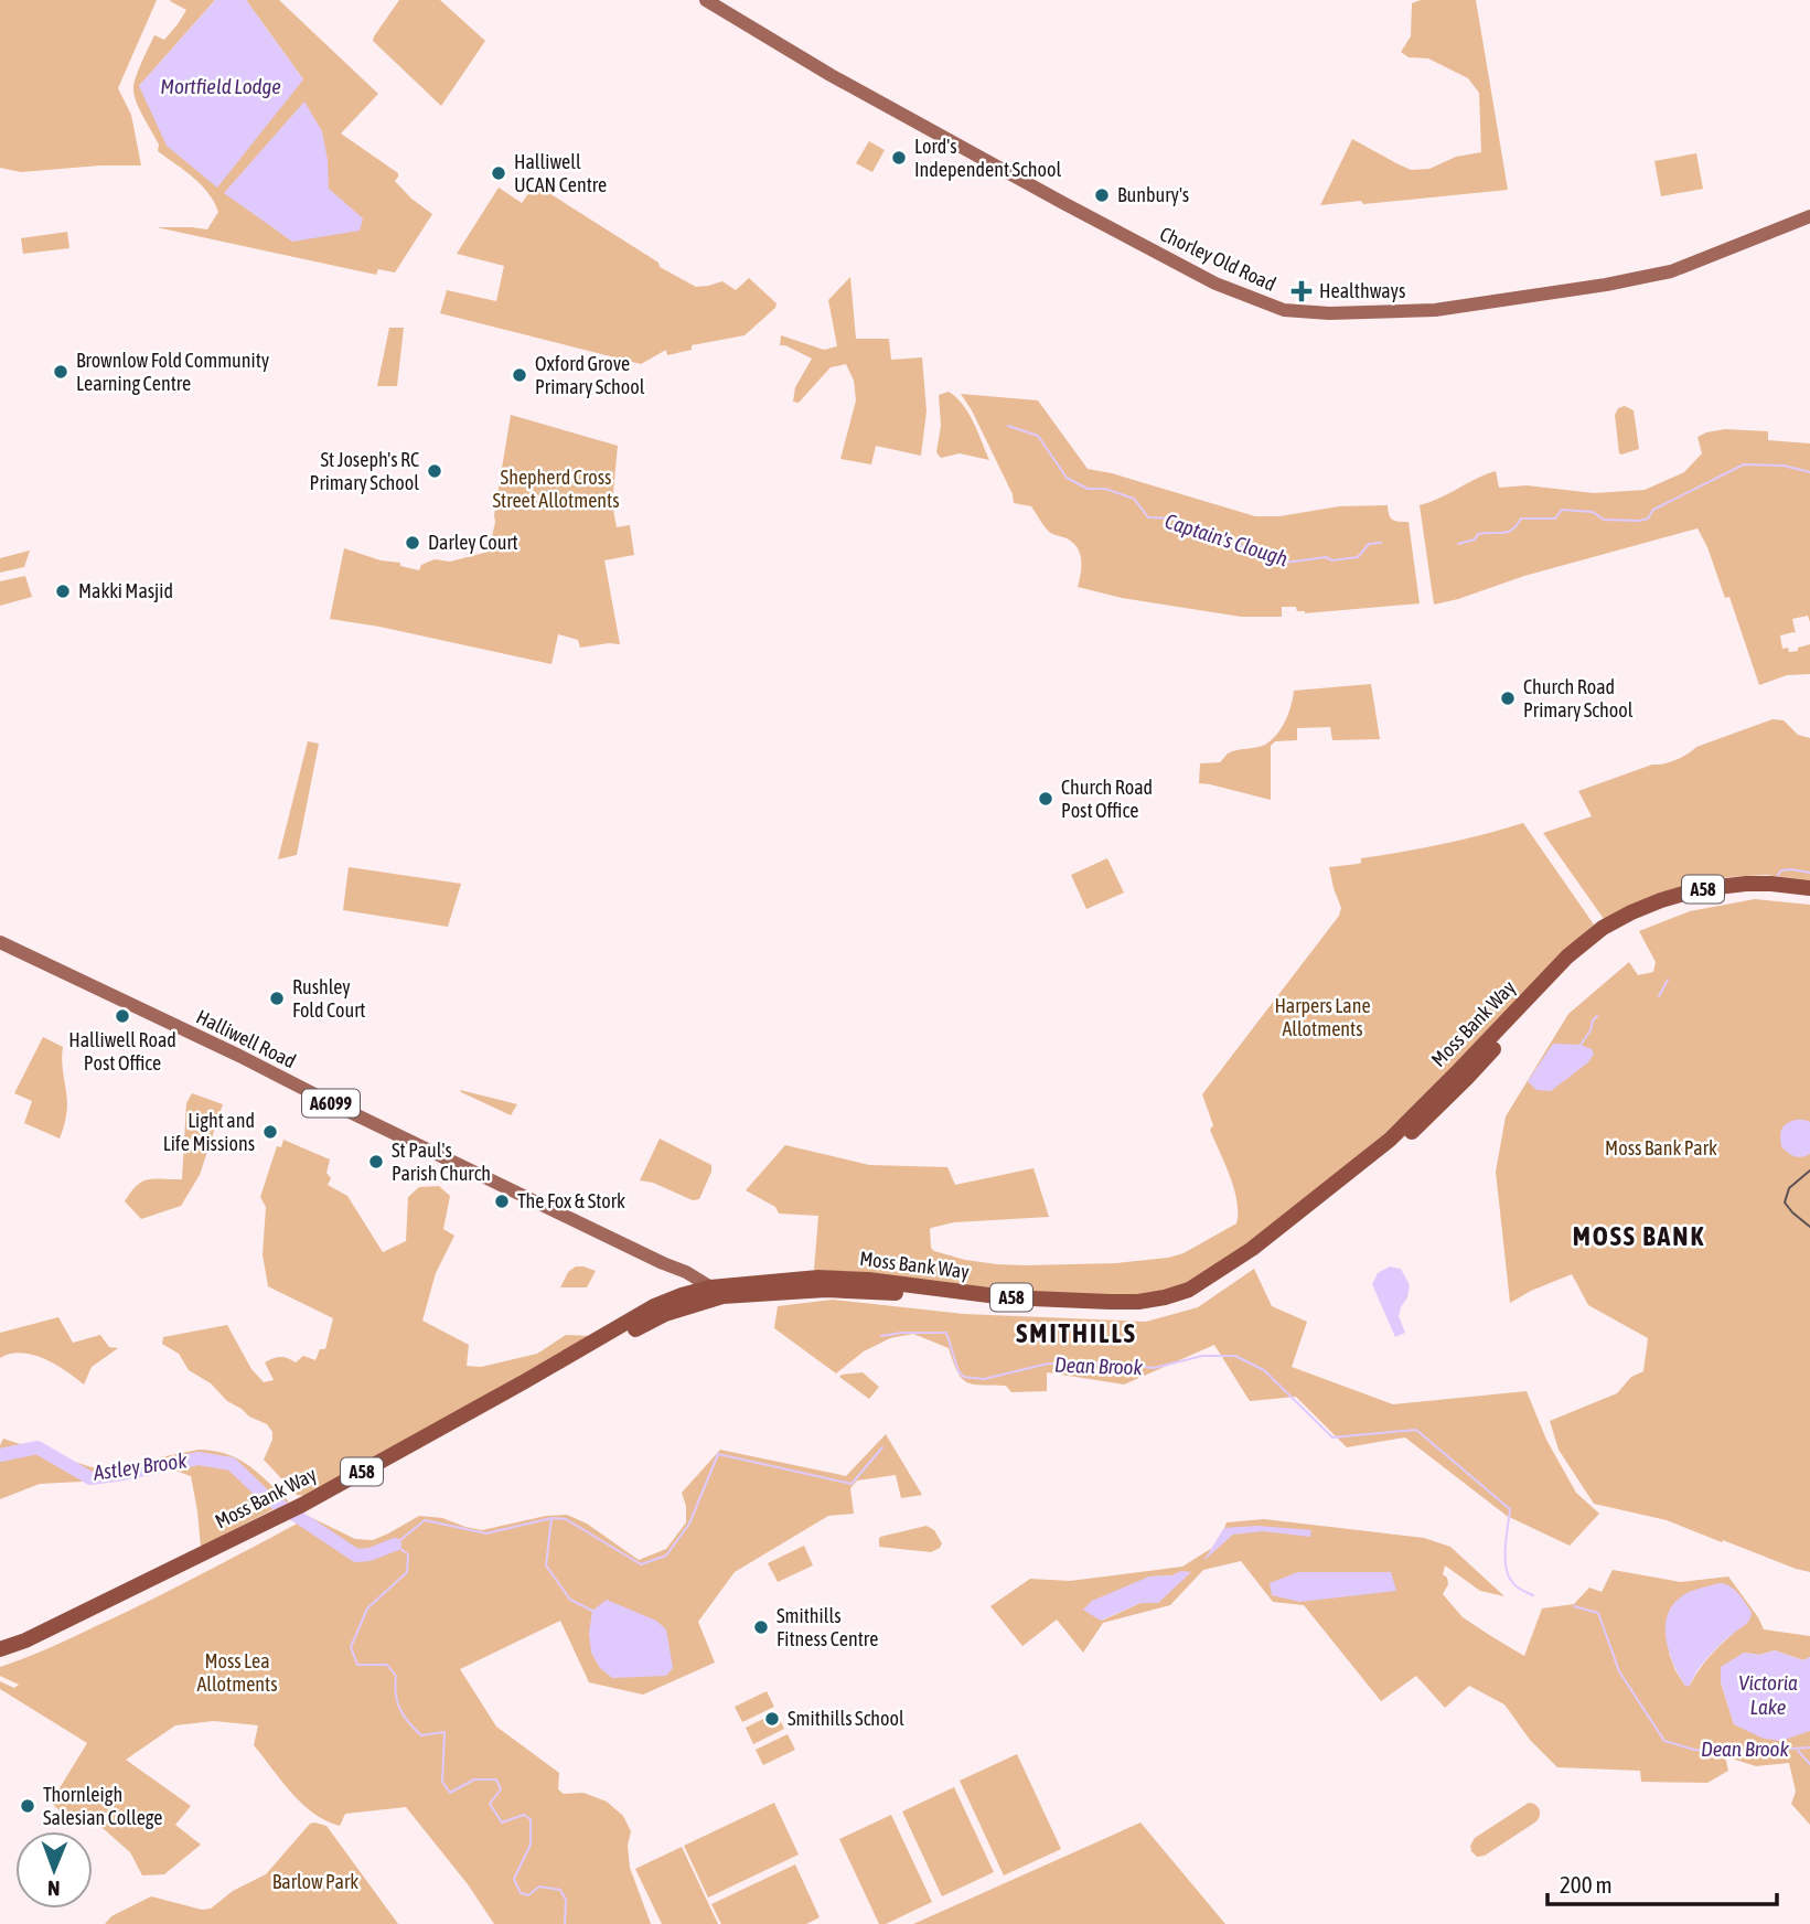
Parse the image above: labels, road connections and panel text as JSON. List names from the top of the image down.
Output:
{
  "streets": {
    "highway": ["A58", "Moss Bank Way"],
    "main road": ["Chorley Old Road", "Halliwell Road", "A6099"]
  },
  "crossings": [
    ["Moss Bank Way", "Halliwell Road"]
  ],
  "districts": ["MOSS BANK", "SMITHILLS"],
  "water": [
    "Mortfield Lodge",
    "Captain's Clough",
    "Dean Brook",
    "Astley Brook",
    "Victoria Lake"
  ],
  "parks": [
    "Shepherd Cross Street Allotments",
    "Harpers Lane Allotments",
    "Moss Bank Park",
    "Moss Lea Allotments",
    "Barlow Park"
  ],
  "places": {
    "other": [
      "Lord's Independent School",
      "Halliwell UCAN Centre",
      "Bunbury's",
      "Brownlow Fold Community Learning Centre",
      "Oxford Grove Primary School",
      "St Joseph's RC Primary School",
      "Darley Court",
      "Makki Masjid",
      "Church Road Primary School",
      "Church Road Post Office",
      "Rushley Fold Court",
      "Halliwell Road Post Office",
      "Light and Life Missions",
      "St Paul's Parish Church",
      "The Fox & Stork",
      "Smithills Fitness Centre",
      "Smithills School",
      "Thornleigh Salesian College"
    ],
    "health": ["Healthways"]
  },
  "scale_bar": "200 m",
  "north": "bottom"
}
